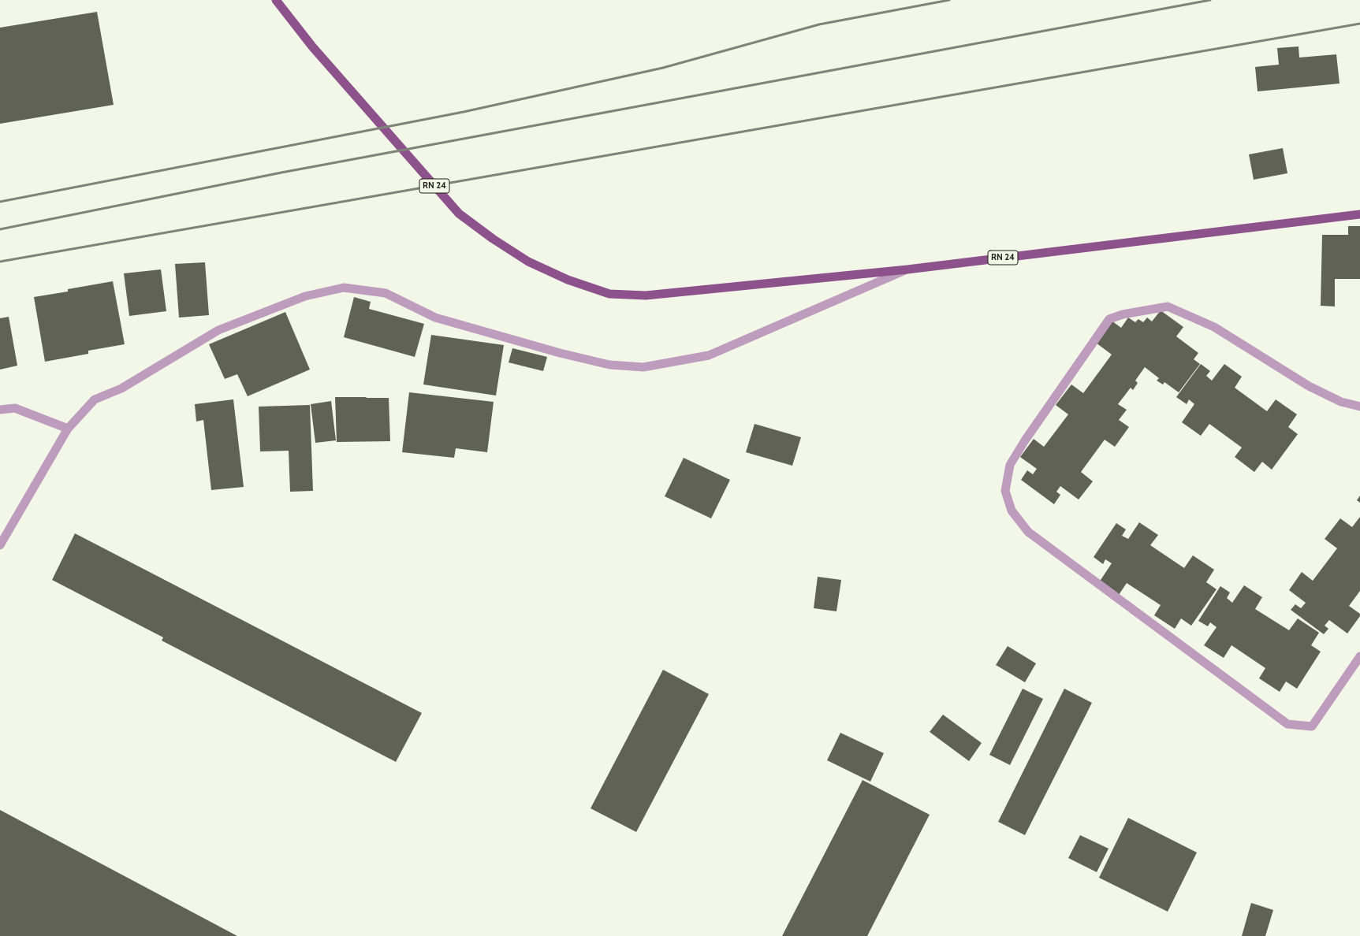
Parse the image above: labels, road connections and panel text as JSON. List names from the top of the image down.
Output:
{
  "streets": {
    "main road": ["RN 24"]
  }
}
